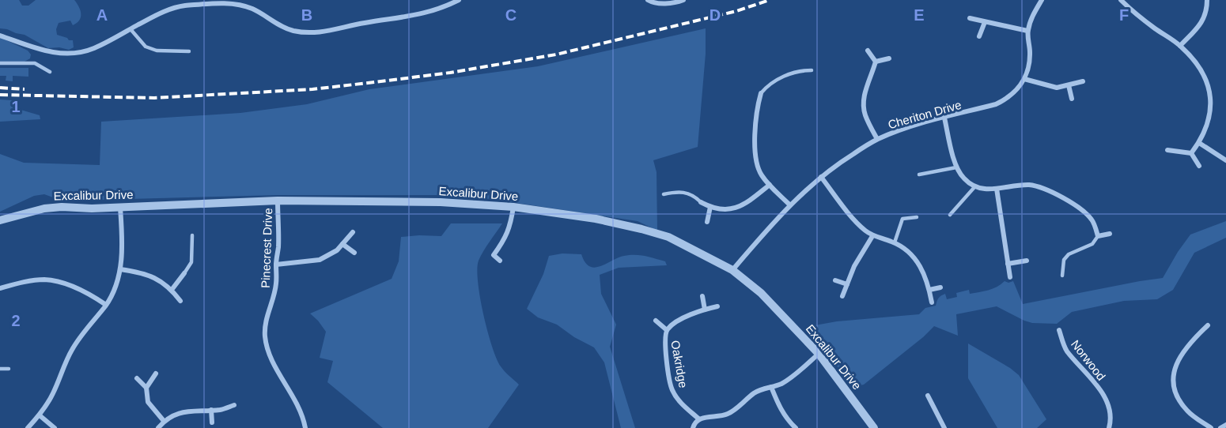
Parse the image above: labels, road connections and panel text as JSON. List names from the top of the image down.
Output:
{
  "streets": {
    "street": [
      "Cheriton Drive",
      "Excalibur Drive",
      "Pinecrest Drive",
      "Norwood",
      "Oakridge"
    ]
  },
  "crossings": [
    ["Cheriton Drive", "Excalibur Drive"],
    ["Excalibur Drive", "Pinecrest Drive"]
  ],
  "grid": {
    "columns": [
      "A",
      "B",
      "C",
      "D",
      "E",
      "F"
    ],
    "rows": ["1", "2"]
  }
}
